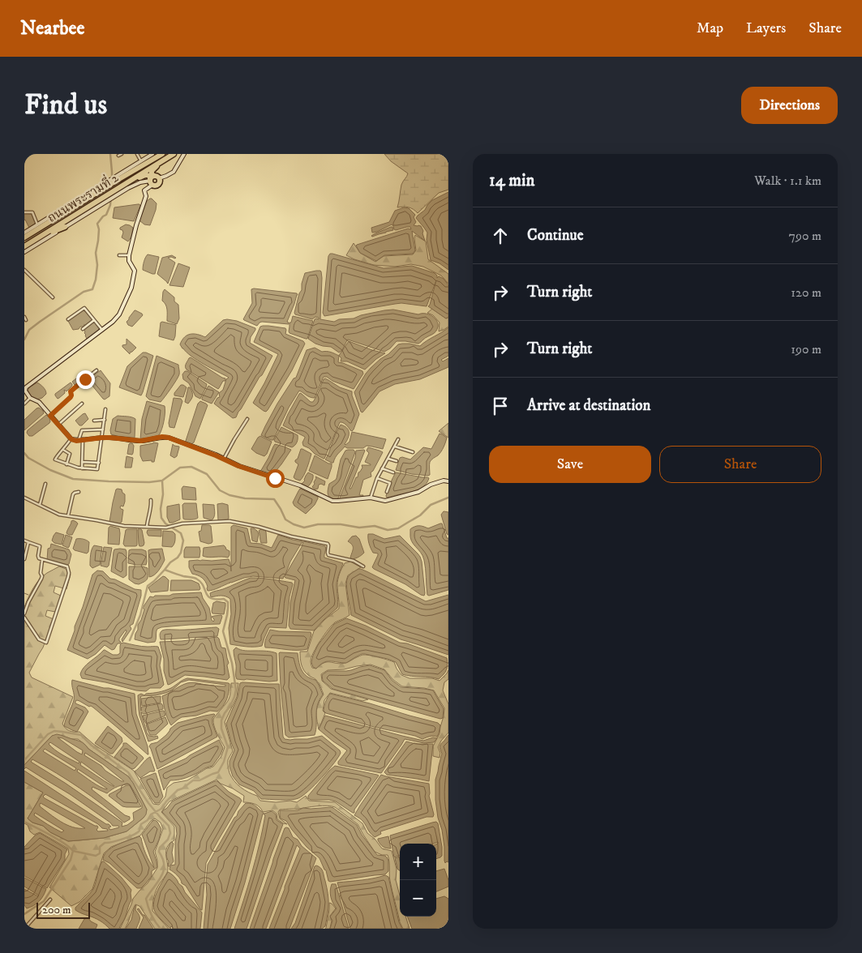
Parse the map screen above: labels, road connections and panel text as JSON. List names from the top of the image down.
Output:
{
  "streets": {
    "highway": ["ถนนพระรามที่ 2"]
  },
  "scale_bar": "200 m",
  "page": {
    "header": "Nearbee",
    "nav": ["Map", "Layers", "Share"],
    "buttons": [
      "Directions",
      ["Save", "Share"]
    ],
    "title": "Find us",
    "heading": ["14 min", "Walk · 1.1 km"],
    "list": [
      ["Continue", "790 m"],
      ["Turn right", "120 m"],
      ["Turn right", "190 m"],
      "Arrive at destination"
    ],
    "map_buttons": ["+", "−"],
    "scale": "200 m"
  }
}
